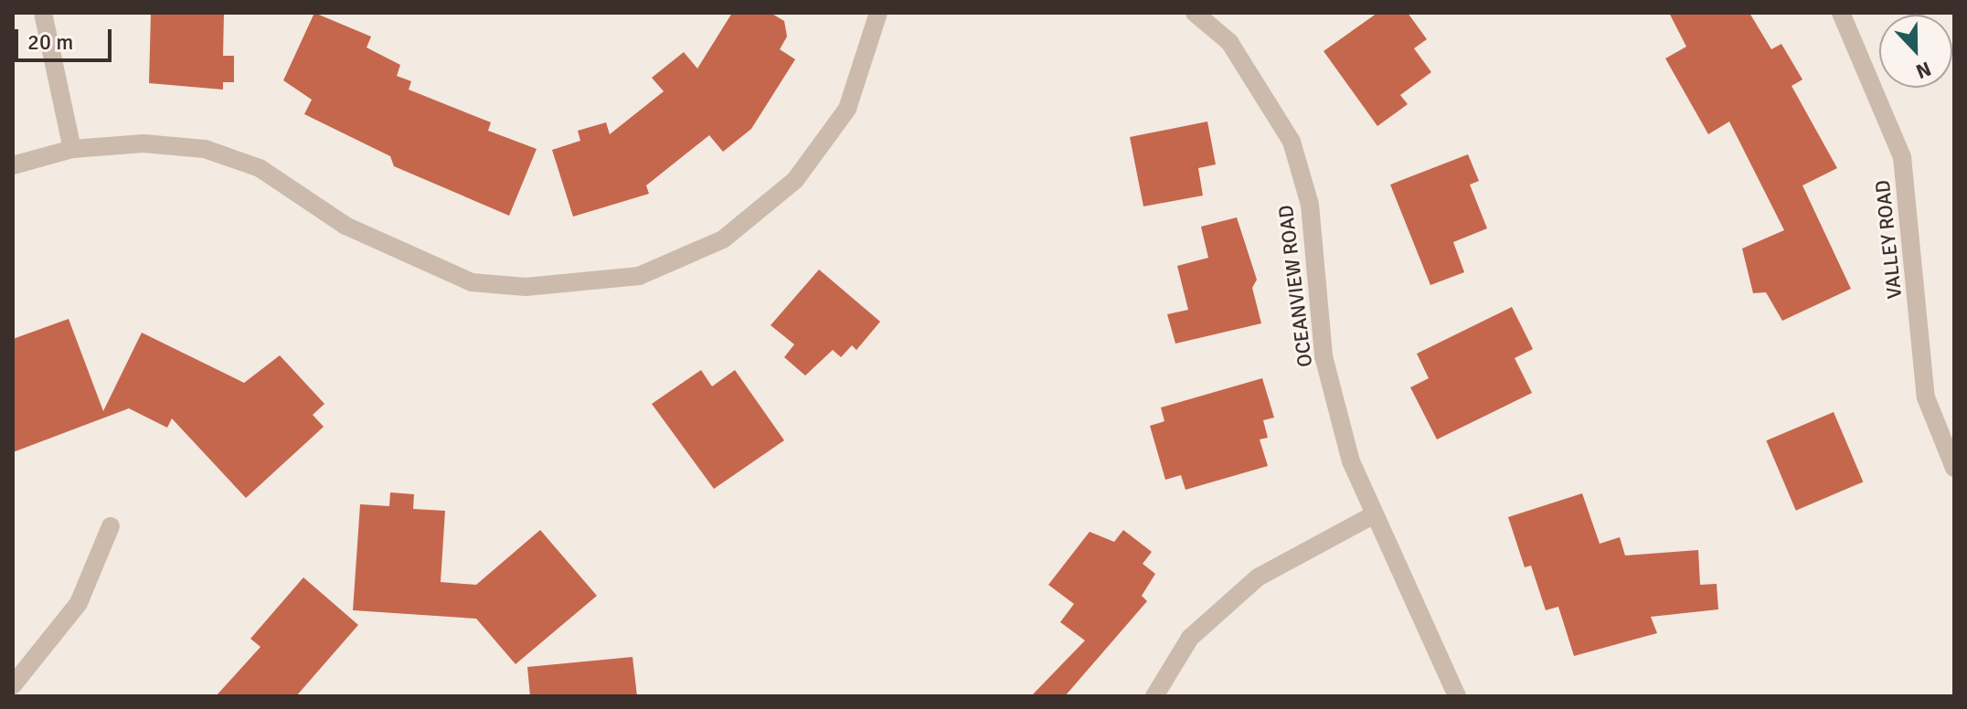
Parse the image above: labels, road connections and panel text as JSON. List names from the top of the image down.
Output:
{
  "streets": {
    "street": ["VALLEY ROAD", "OCEANVIEW ROAD"]
  },
  "scale_bar": "20 m",
  "north": "bottom"
}
